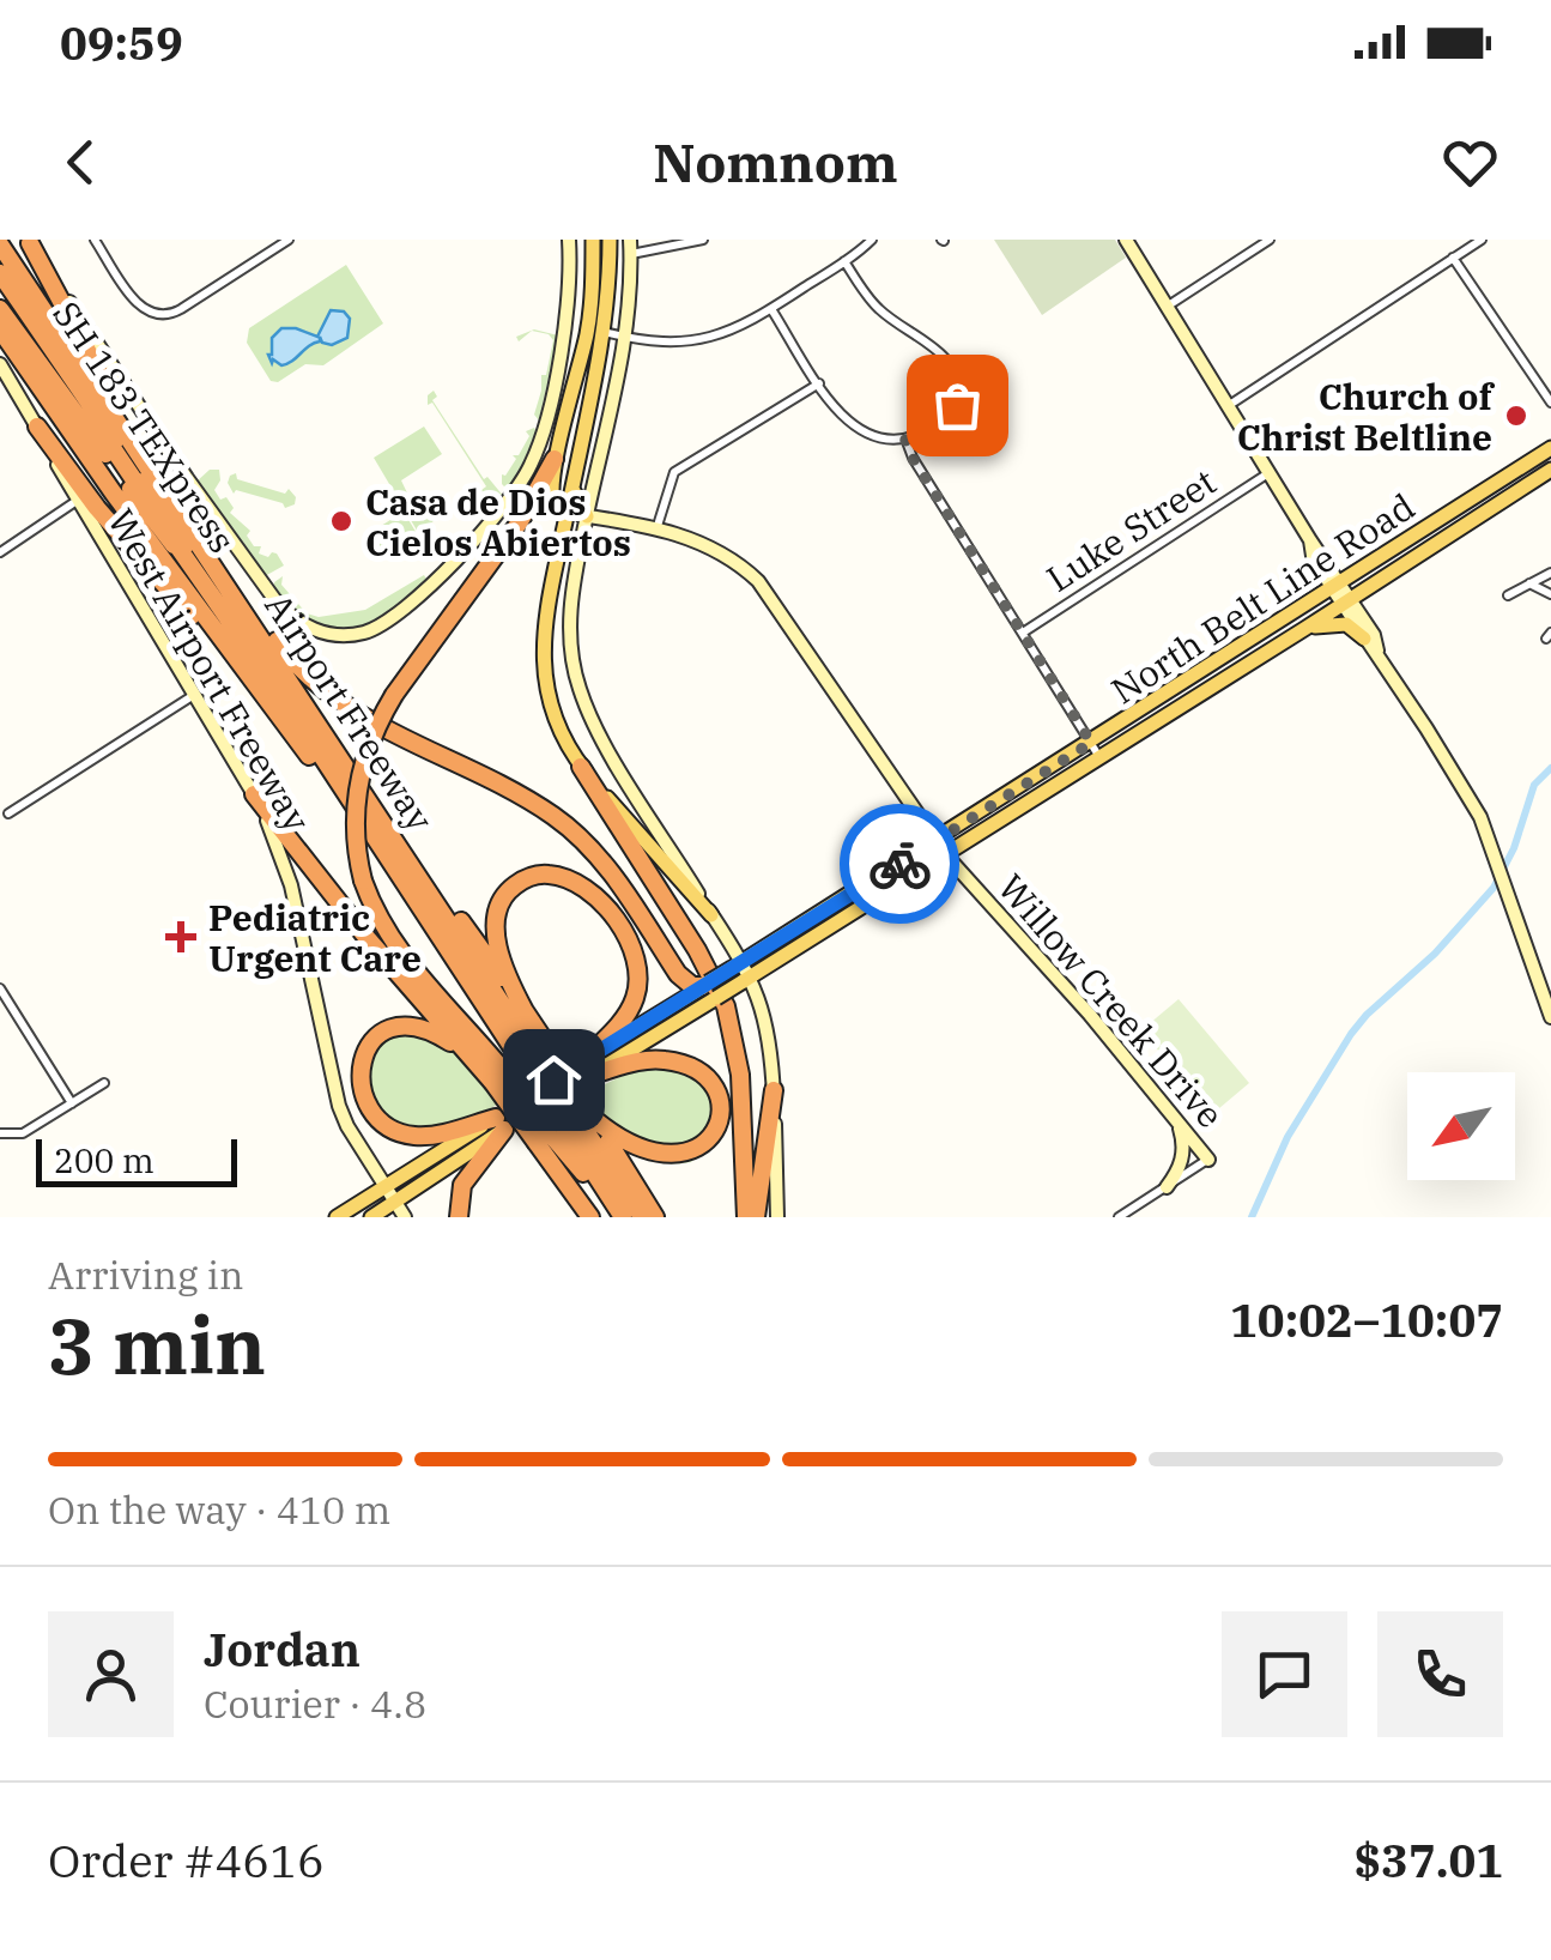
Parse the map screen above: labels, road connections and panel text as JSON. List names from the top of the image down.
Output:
{
  "streets": {
    "highway": ["SH 183 TEXpress", "Airport Freeway"],
    "main road": ["North Belt Line Road"],
    "street": ["Luke Street", "West Airport Freeway", "Willow Creek Drive"]
  },
  "crossings": [
    ["SH 183 TEXpress", "Airport Freeway"],
    ["North Belt Line Road", "West Airport Freeway"],
    ["North Belt Line Road", "Willow Creek Drive"]
  ],
  "places": {
    "other": ["Church of Christ Beltline", "Casa de Dios Cielos Abiertos"],
    "health": ["Pediatric Urgent Care"]
  },
  "scale_bar": "200 m",
  "north": "bottom left",
  "page": {
    "status": "09:59",
    "header": "Nomnom",
    "scale": "200 m",
    "heading": ["3 min", "Arriving in", "10:02–10:07"],
    "panel": [
      "Jordan",
      "Courier · 4.8",
      "Order #4616",
      "$37.01"
    ],
    "bar": "On the way · 410 m"
  }
}
